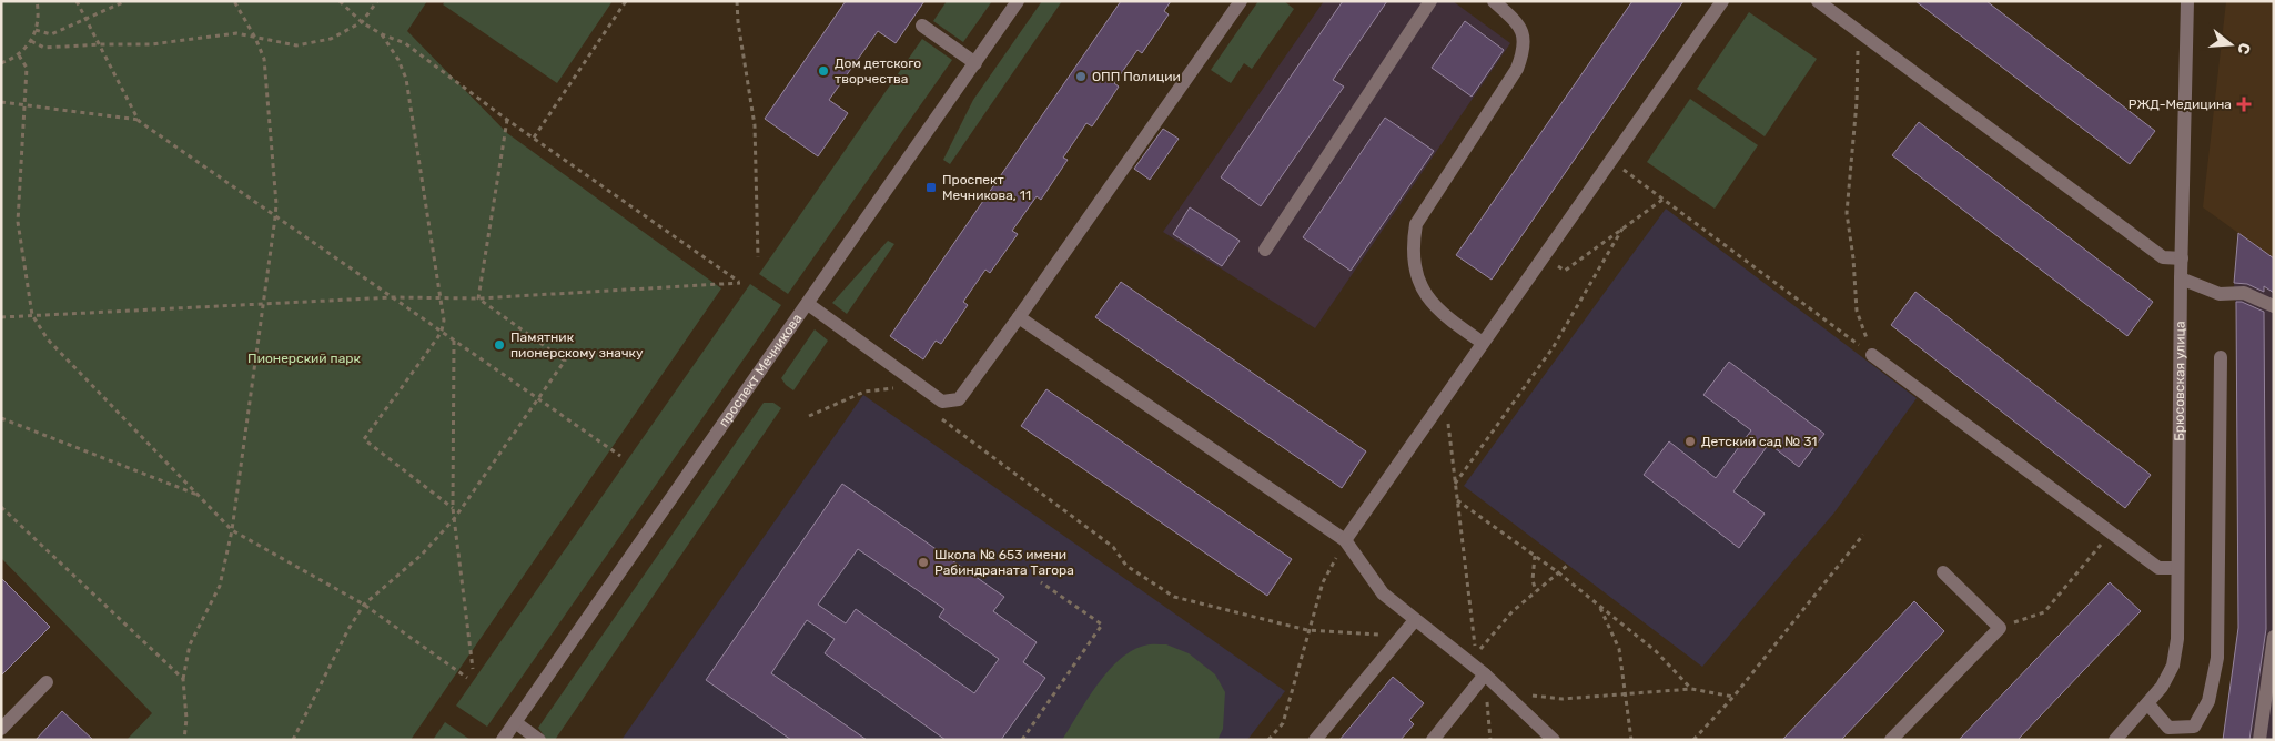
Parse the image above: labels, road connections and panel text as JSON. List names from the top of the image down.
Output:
{
  "streets": {
    "street": ["проспект Мечникова", "Брюсовская улица"]
  },
  "parks": ["Пионерский парк"],
  "places": {
    "other": [
      "Дом детского творчества",
      "ОПП Полиции",
      "Памятник пионерскому значку",
      "Детский сад № 31",
      "Школа № 653 имени Рабиндраната Тагора"
    ],
    "health": ["РЖД-Медицина"],
    "transit": ["Проспект Мечникова, 11"]
  },
  "north": "right"
}
